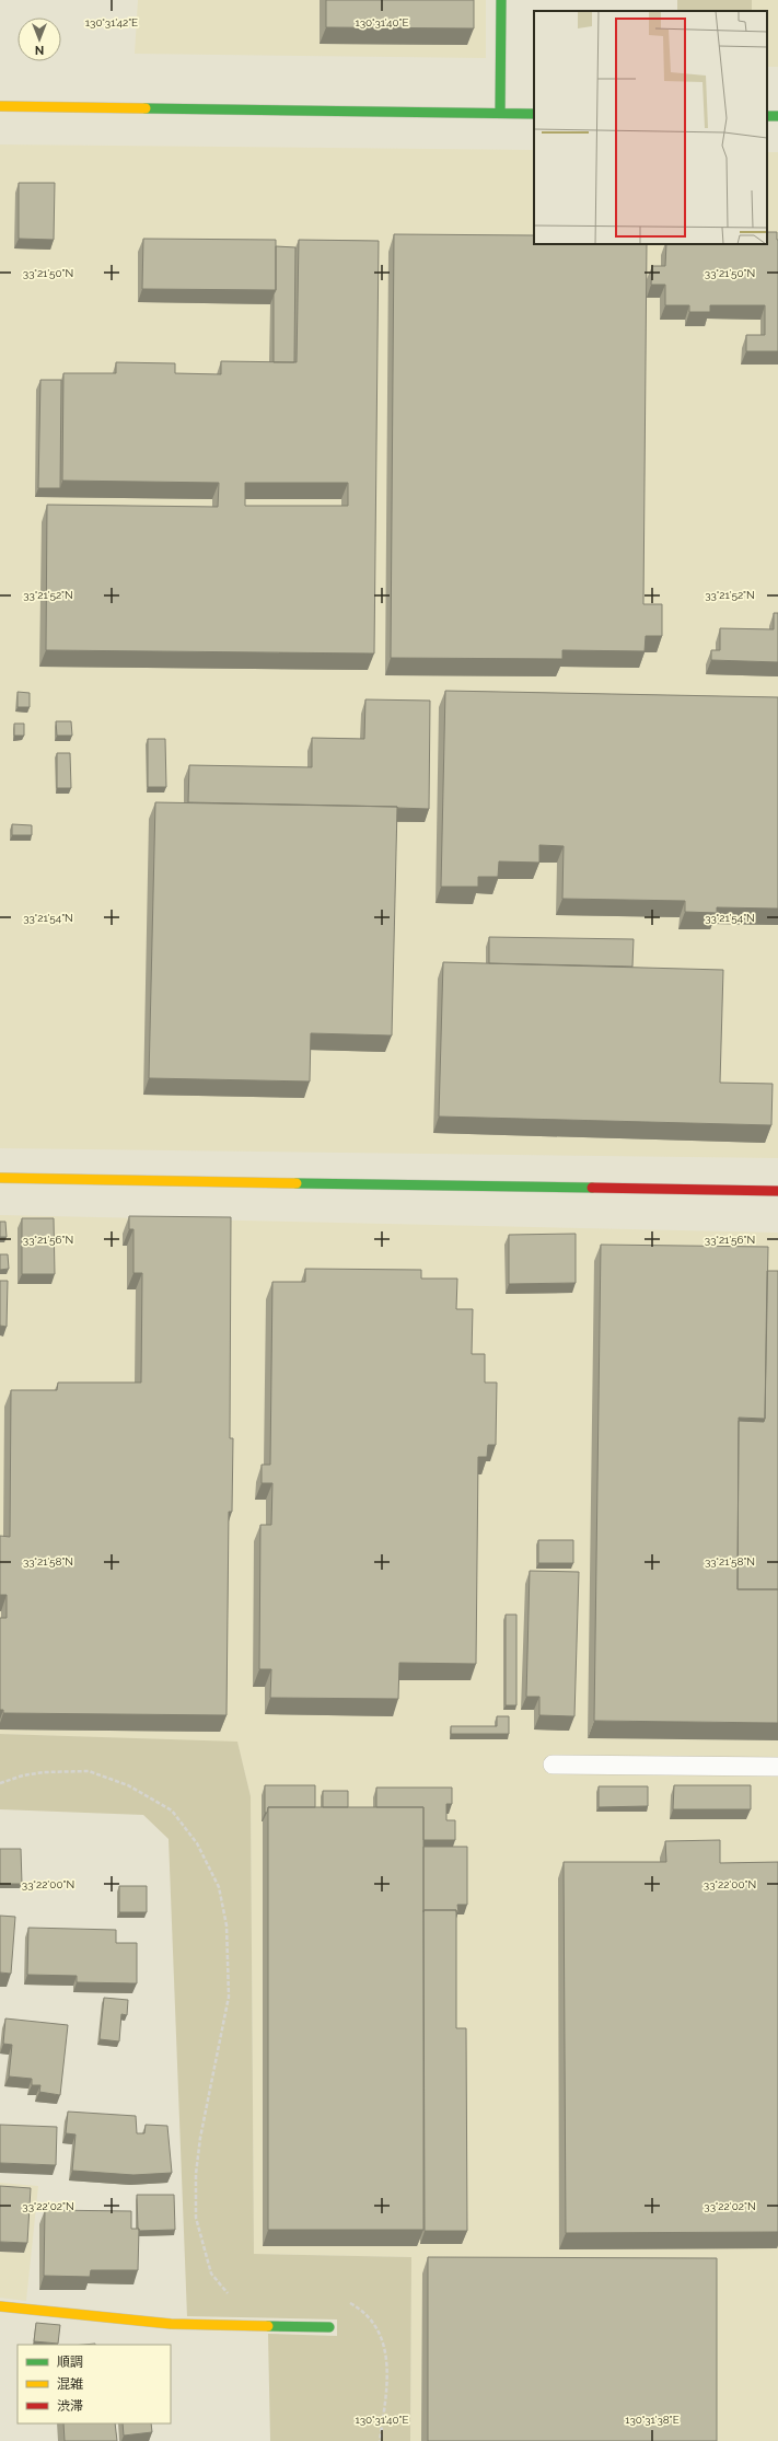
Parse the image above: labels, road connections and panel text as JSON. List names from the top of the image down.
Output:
{
  "legend": ["順調", "混雑", "渋滞"],
  "north": "bottom",
  "coordinates": [
    "130°31'42\"E",
    "130°31'40\"E",
    "33°21'50\"N",
    "33°21'52\"N",
    "33°21'54\"N",
    "33°21'56\"N",
    "33°21'58\"N",
    "33°22'00\"N",
    "33°22'02\"N",
    "130°31'38\"E"
  ]
}
